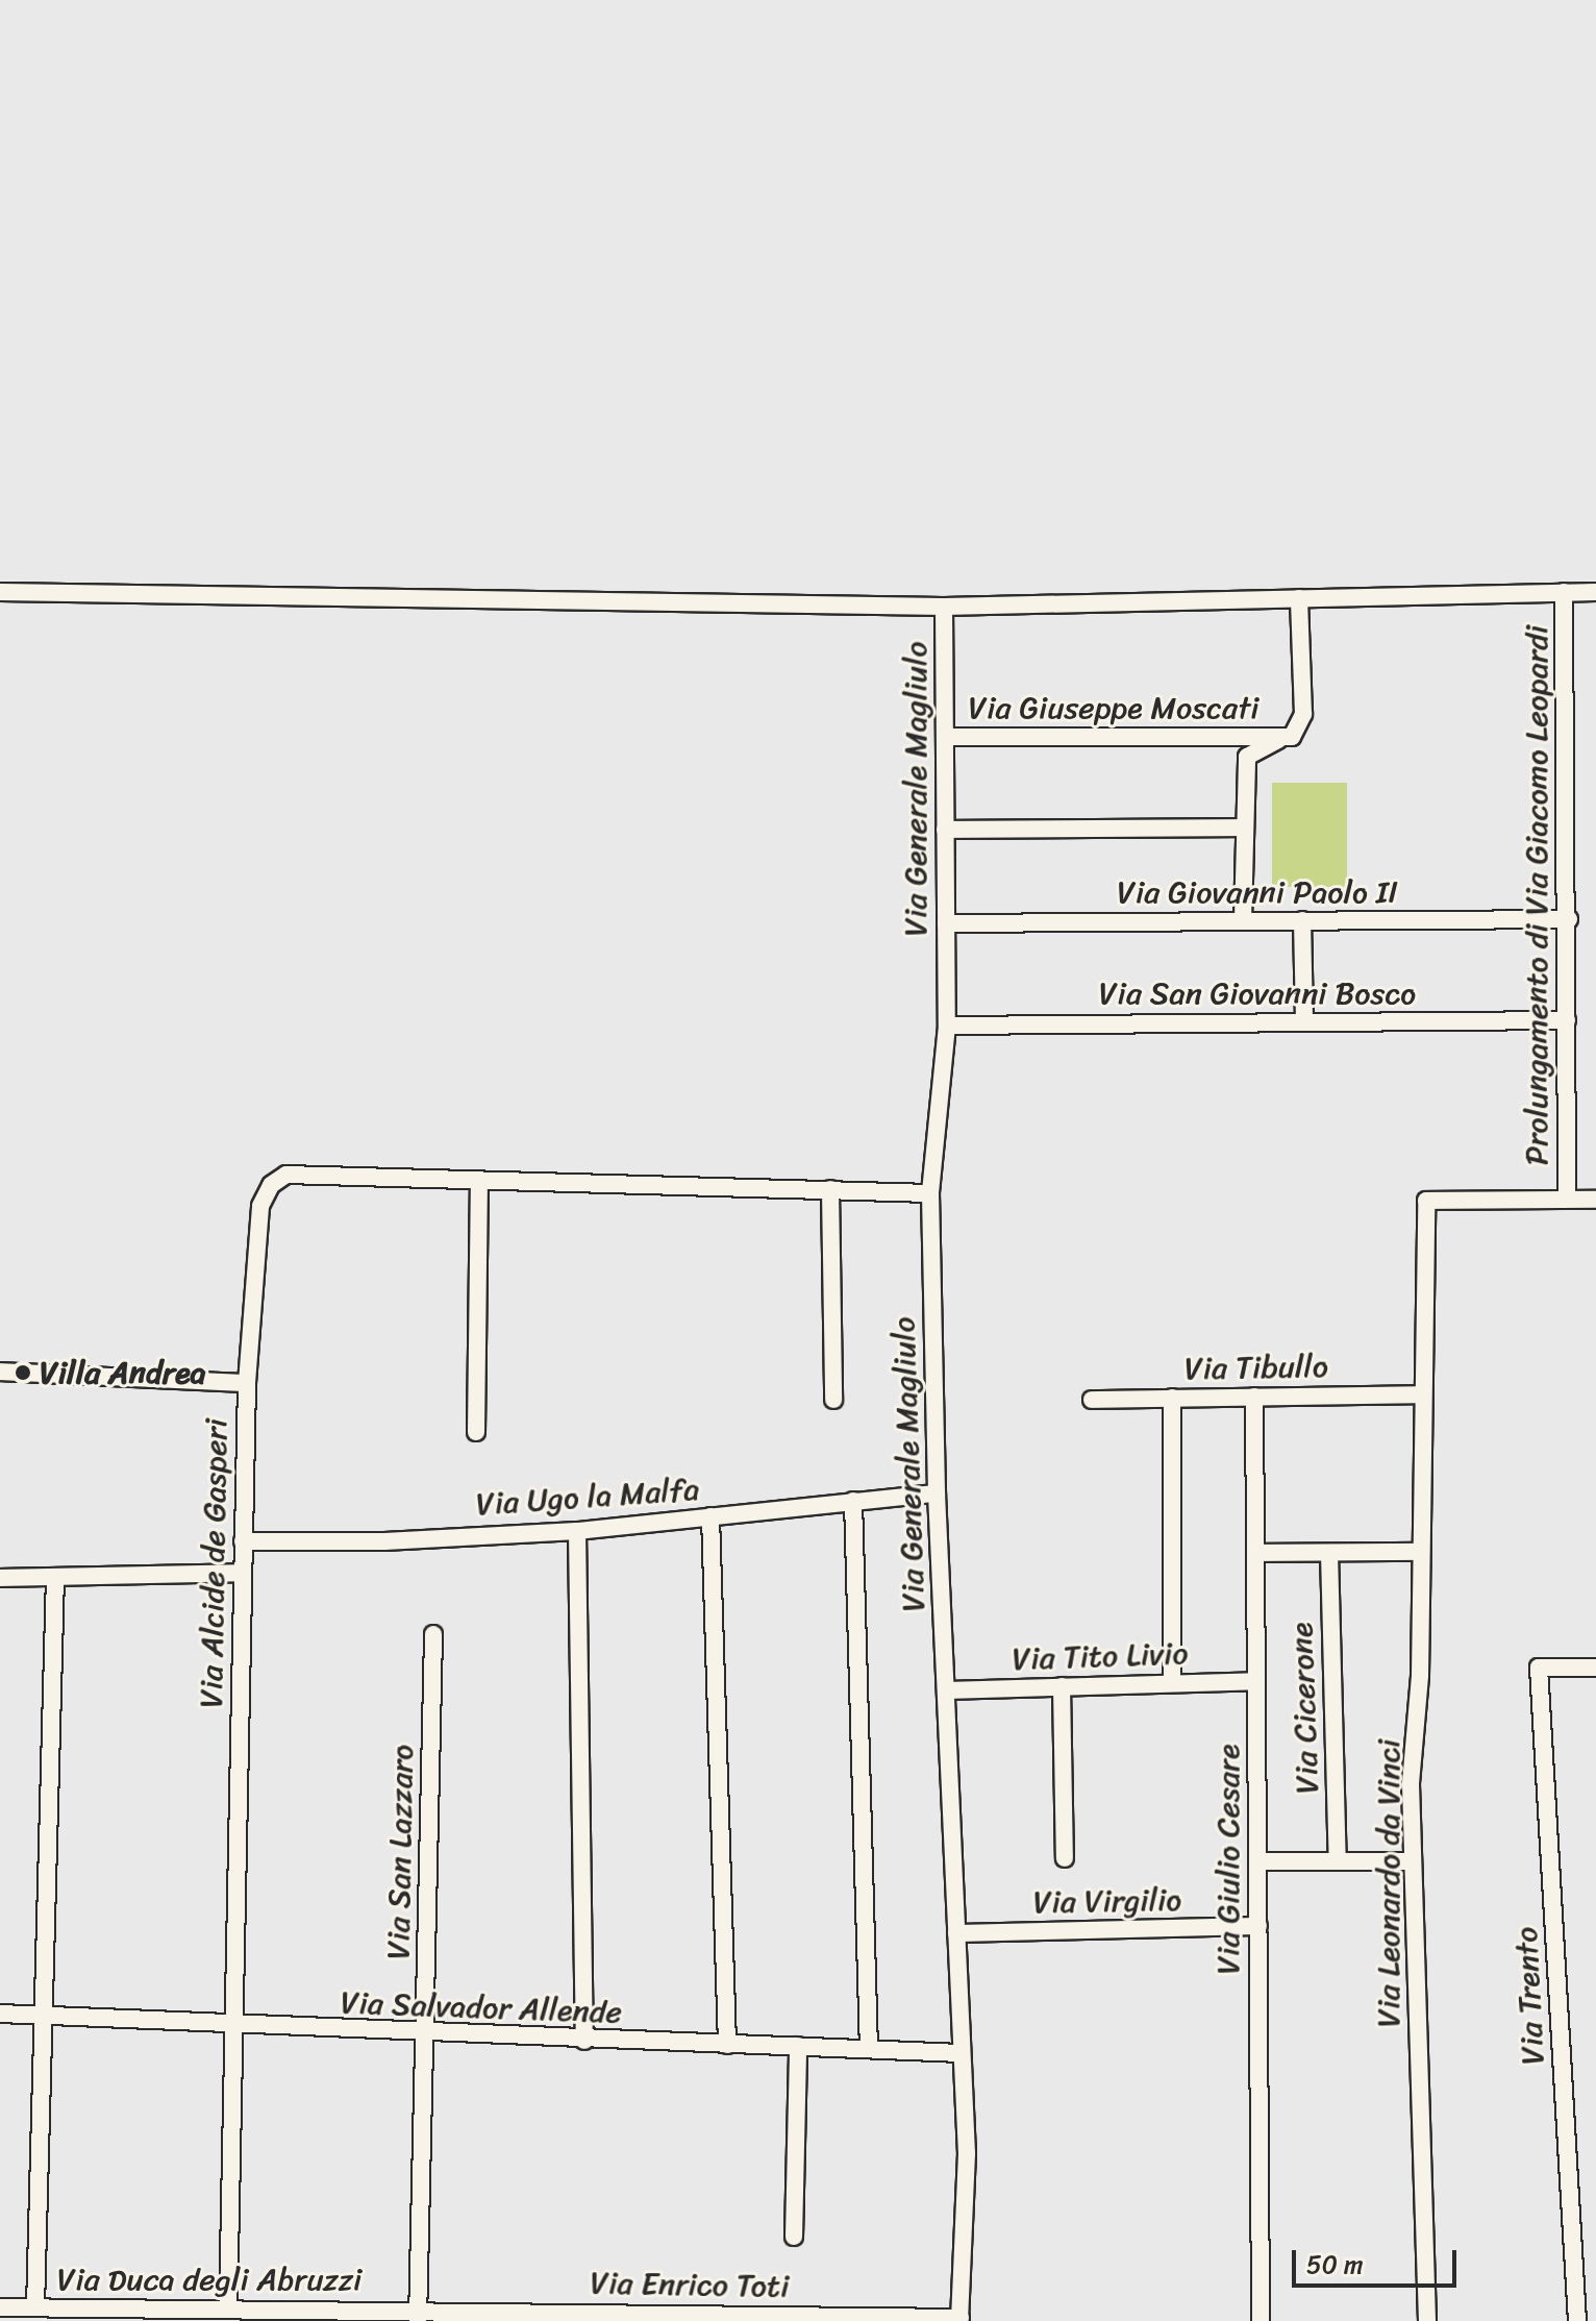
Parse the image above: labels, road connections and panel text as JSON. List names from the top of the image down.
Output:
{
  "streets": {
    "street": [
      "Via Giuseppe Moscati",
      "Via Generale Magliulo",
      "Via Giovanni Paolo II",
      "Prolungamento di Via Giacomo Leopardi",
      "Via San Giovanni Bosco",
      "Via Tibullo",
      "Via Ugo la Malfa",
      "Via Alcide de Gasperi",
      "Via Tito Livio",
      "Via Cicerone",
      "Via San Lazzaro",
      "Via Giulio Cesare",
      "Via Leonardo da Vinci",
      "Via Virgilio",
      "Via Trento",
      "Via Salvador Allende",
      "Via Duca degli Abruzzi",
      "Via Enrico Toti"
    ]
  },
  "crossings": [
    ["Via Giuseppe Moscati", "Via Generale Magliulo"],
    ["Via Generale Magliulo", "Via Giovanni Paolo II"],
    ["Via Generale Magliulo", "Via San Giovanni Bosco"],
    ["Via Generale Magliulo", "Via Ugo la Malfa"],
    ["Via Generale Magliulo", "Via Alcide de Gasperi"],
    ["Via Generale Magliulo", "Via Tito Livio"],
    ["Via Generale Magliulo", "Via Virgilio"],
    ["Via Generale Magliulo", "Via Salvador Allende"],
    ["Via Generale Magliulo", "Via Enrico Toti"],
    ["Via Giovanni Paolo II", "Prolungamento di Via Giacomo Leopardi"],
    ["Prolungamento di Via Giacomo Leopardi", "Via San Giovanni Bosco"],
    ["Prolungamento di Via Giacomo Leopardi", "Via Tibullo"],
    ["Prolungamento di Via Giacomo Leopardi", "Via Leonardo da Vinci"],
    ["Via Tibullo", "Via Giulio Cesare"],
    ["Via Tibullo", "Via Leonardo da Vinci"],
    ["Via Ugo la Malfa", "Via Alcide de Gasperi"],
    ["Via Alcide de Gasperi", "Via Salvador Allende"],
    ["Via Alcide de Gasperi", "Via Duca degli Abruzzi"],
    ["Via Tito Livio", "Via Giulio Cesare"],
    ["Via San Lazzaro", "Via Salvador Allende"],
    ["Via San Lazzaro", "Via Duca degli Abruzzi"],
    ["Via San Lazzaro", "Via Enrico Toti"],
    ["Via Giulio Cesare", "Via Virgilio"],
    ["Via Duca degli Abruzzi", "Via Enrico Toti"]
  ],
  "places": ["Villa Andrea"],
  "scale_bar": "50 m"
}
